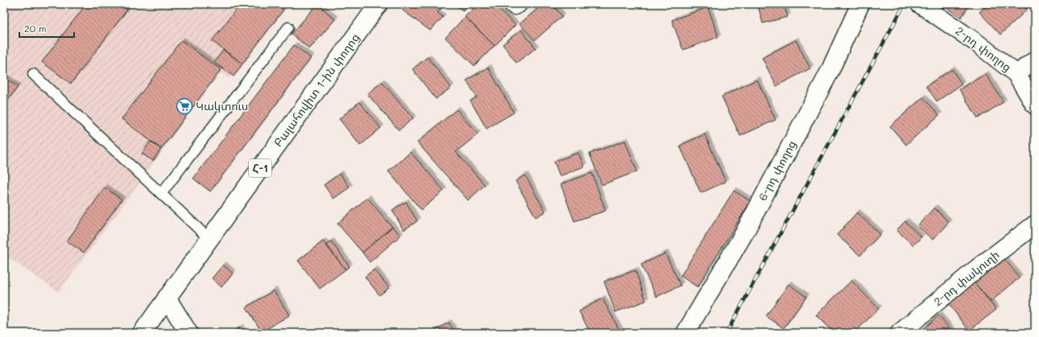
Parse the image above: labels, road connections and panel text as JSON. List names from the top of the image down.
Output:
{
  "streets": {
    "street": [
      "2-րդ փողոց",
      "Բալահովիտ 1-ին փողոց",
      "Հ-1",
      "6-րդ փողոց",
      "2-րդ փակուղի"
    ]
  },
  "places": {
    "supermarket": ["Կակտուս"]
  },
  "scale_bar": "20 m"
}
